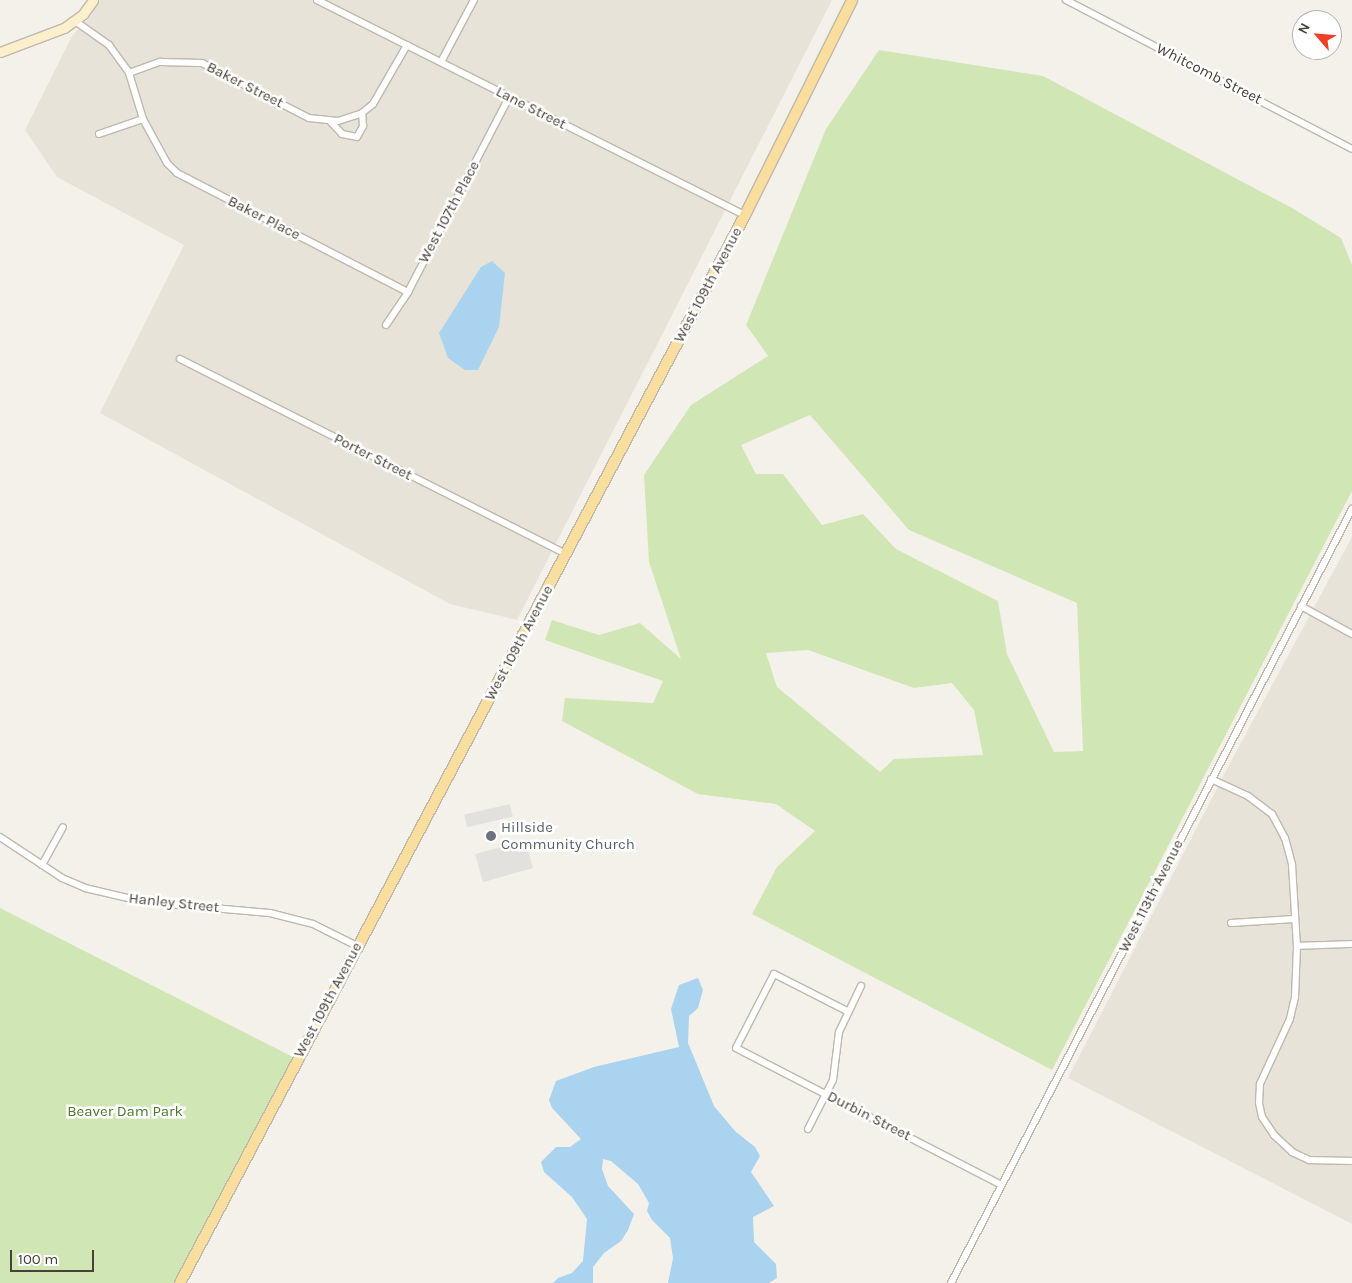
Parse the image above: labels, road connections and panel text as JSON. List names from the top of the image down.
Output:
{
  "streets": {
    "main road": ["West 109th Avenue"],
    "street": [
      "Whitcomb Street",
      "Baker Street",
      "Lane Street",
      "West 107th Place",
      "Baker Place",
      "Porter Street",
      "West 113th Avenue",
      "Hanley Street",
      "Durbin Street"
    ]
  },
  "crossings": [
    ["Baker Street", "Lane Street"],
    ["Baker Street", "Baker Place"],
    ["Lane Street", "West 107th Place"],
    ["Lane Street", "West 109th Avenue"],
    ["West 107th Place", "Baker Place"],
    ["West 109th Avenue", "Porter Street"],
    ["West 109th Avenue", "Hanley Street"],
    ["West 113th Avenue", "Durbin Street"]
  ],
  "parks": ["Beaver Dam Park"],
  "places": ["Hillside Community Church"],
  "scale_bar": "100 m",
  "north": "top left"
}
